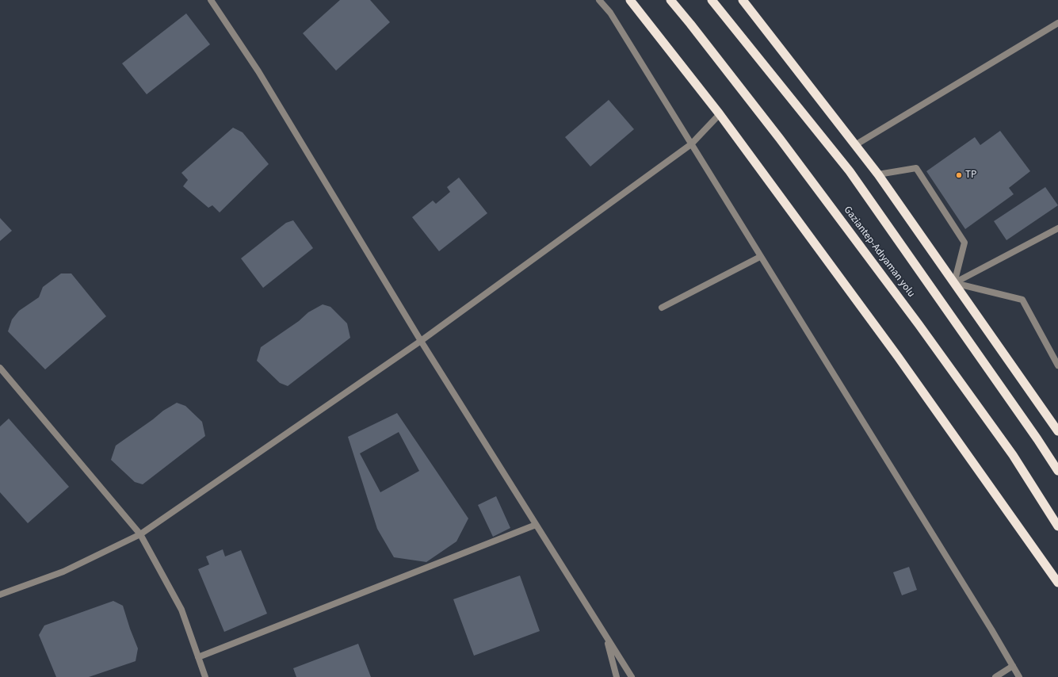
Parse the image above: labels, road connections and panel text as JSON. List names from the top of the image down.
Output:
{
  "streets": {
    "highway": ["Gaziantep-Adıyaman yolu"]
  },
  "places": ["TP"]
}
